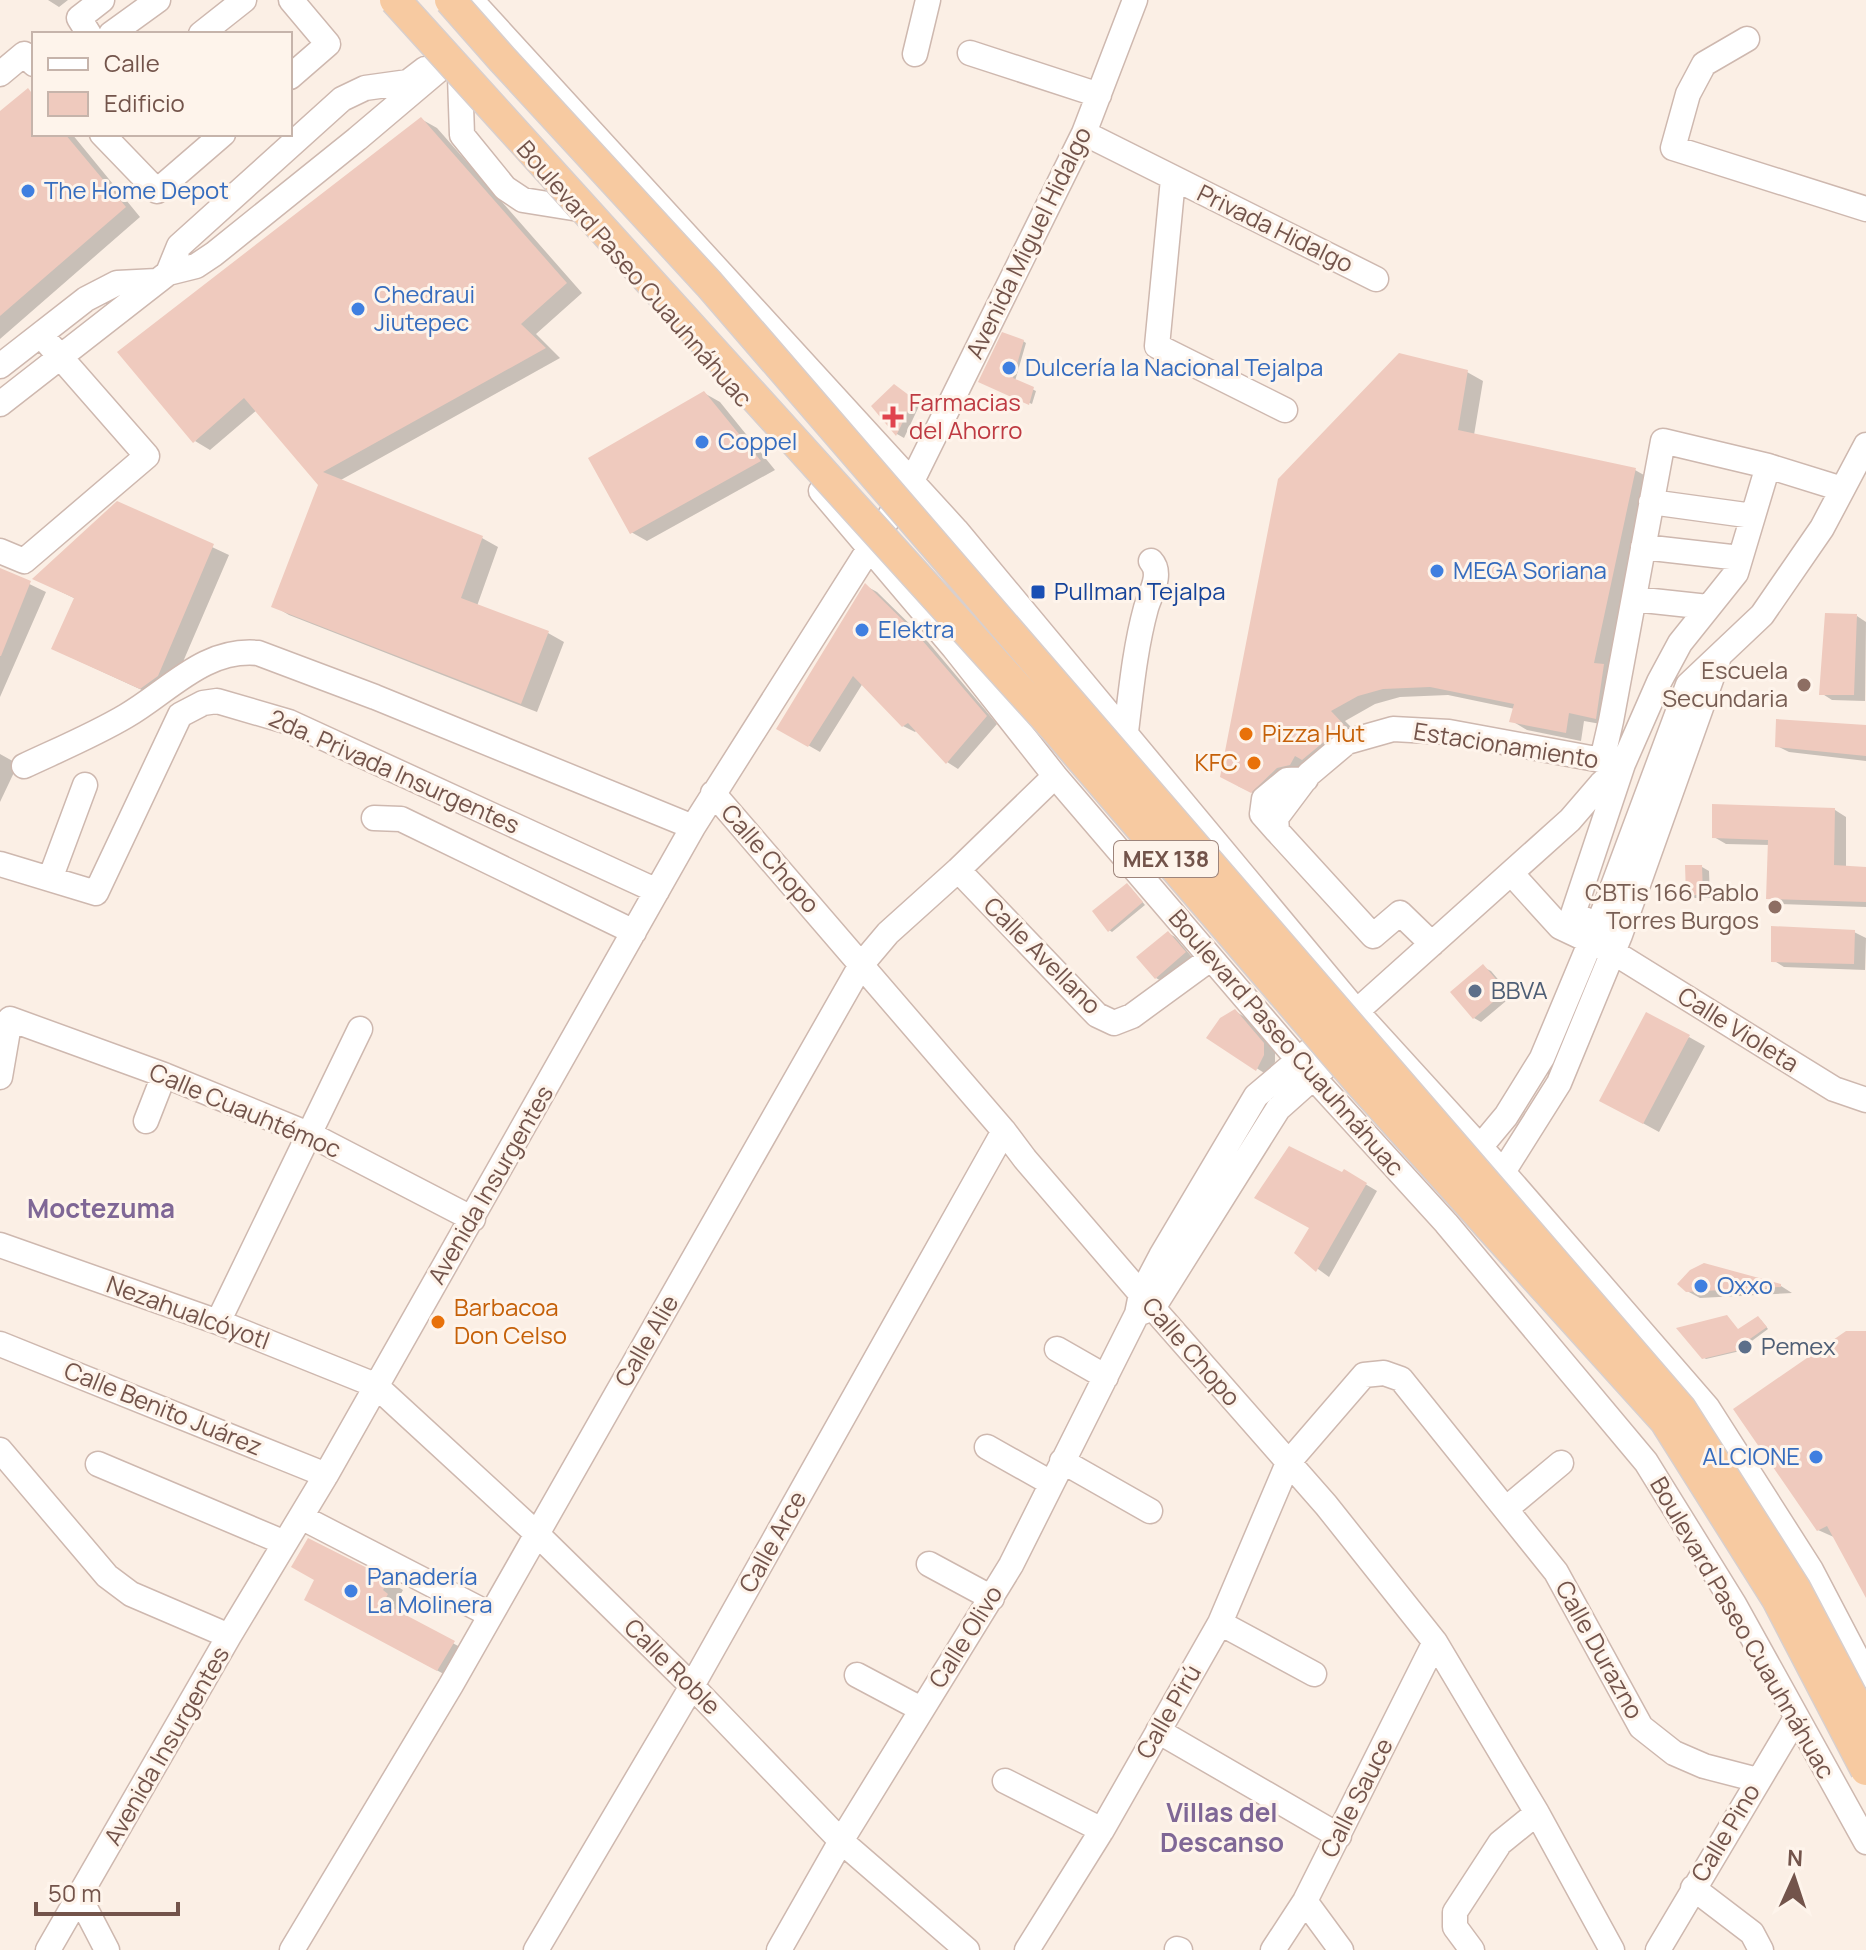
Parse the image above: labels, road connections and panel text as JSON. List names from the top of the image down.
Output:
{
  "streets": {
    "main road": ["Boulevard Paseo Cuauhnáhuac", "MEX 138"],
    "street": [
      "Privada Hidalgo",
      "Avenida Miguel Hidalgo",
      "Estacionamiento",
      "2da. Privada Insurgentes",
      "Calle Chopo",
      "Calle Avellano",
      "Calle Violeta",
      "Calle Cuauhtémoc",
      "Avenida Insurgentes",
      "Nezahualcóyotl",
      "Calle Alie",
      "Calle Benito Juárez",
      "Calle Arce",
      "Calle Olivo",
      "Calle Durazno",
      "Calle Roble",
      "Calle Pirú",
      "Calle Sauce",
      "Calle Pino"
    ]
  },
  "crossings": [
    ["Privada Hidalgo", "Avenida Miguel Hidalgo"],
    ["Avenida Miguel Hidalgo", "Boulevard Paseo Cuauhnáhuac"],
    ["Avenida Miguel Hidalgo", "MEX 138"],
    ["Avenida Miguel Hidalgo", "Avenida Insurgentes"],
    ["Boulevard Paseo Cuauhnáhuac", "Calle Avellano"],
    ["Boulevard Paseo Cuauhnáhuac", "Avenida Insurgentes"],
    ["Boulevard Paseo Cuauhnáhuac", "Calle Alie"],
    ["Boulevard Paseo Cuauhnáhuac", "Calle Olivo"],
    ["Boulevard Paseo Cuauhnáhuac", "Calle Pino"],
    ["Estacionamiento", "Calle Olivo"],
    ["2da. Privada Insurgentes", "Avenida Insurgentes"],
    ["Calle Chopo", "Avenida Insurgentes"],
    ["Calle Chopo", "Calle Alie"],
    ["Calle Chopo", "Calle Arce"],
    ["Calle Chopo", "Calle Olivo"],
    ["Calle Chopo", "Calle Durazno"],
    ["Calle Chopo", "Calle Pirú"],
    ["Calle Chopo", "Calle Sauce"],
    ["MEX 138", "Calle Olivo"],
    ["Calle Avellano", "Calle Alie"],
    ["Calle Cuauhtémoc", "Avenida Insurgentes"],
    ["Avenida Insurgentes", "Nezahualcóyotl"],
    ["Avenida Insurgentes", "Calle Benito Juárez"],
    ["Avenida Insurgentes", "Calle Roble"],
    ["Nezahualcóyotl", "Calle Roble"],
    ["Calle Alie", "Calle Roble"],
    ["Calle Arce", "Calle Roble"],
    ["Calle Olivo", "Calle Roble"],
    ["Calle Durazno", "Calle Pirú"],
    ["Calle Durazno", "Calle Pino"]
  ],
  "districts": ["Moctezuma", "Villas del Descanso"],
  "places": {
    "other": [
      "The Home Depot",
      "Chedraui Jiutepec",
      "Dulcería la Nacional Tejalpa",
      "Coppel",
      "MEGA Soriana",
      "Elektra",
      "Escuela Secundaria",
      "Pizza Hut",
      "KFC",
      "CBTis 166 Pablo Torres Burgos",
      "BBVA",
      "Oxxo",
      "Barbacoa Don Celso",
      "Pemex",
      "ALCIONE",
      "Panadería La Molinera"
    ],
    "health": ["Farmacias del Ahorro"],
    "transit": ["Pullman Tejalpa"]
  },
  "legend": ["Calle", "Edificio"],
  "scale_bar": "50 m",
  "north": "top"
}
